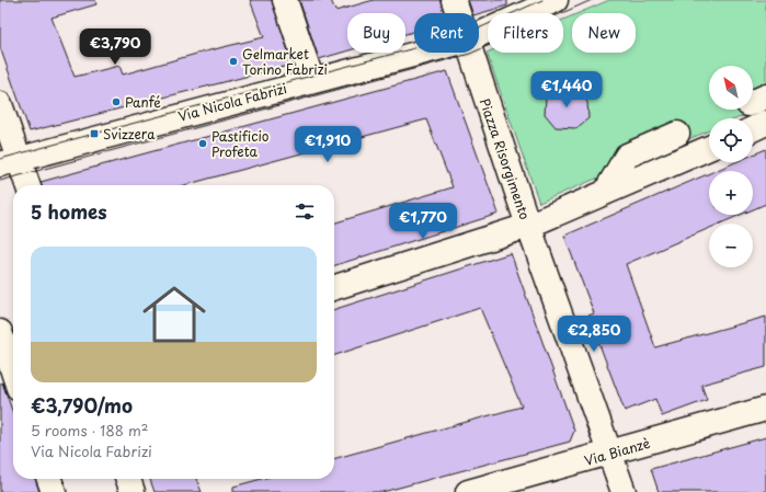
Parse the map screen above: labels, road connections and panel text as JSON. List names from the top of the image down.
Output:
{
  "streets": {
    "street": ["Via Nicola Fabrizi", "Piazza Risorgimento", "Via Bianzè"]
  },
  "places": {
    "other": ["Gelmarket Torino Fabrizi", "Panfé", "Pastificio Profeta"],
    "transit": ["Svizzera"]
  },
  "north": "top left",
  "page": {
    "chip": [
      "Buy",
      "Rent",
      "Filters",
      "New"
    ],
    "price": [
      "€3,790",
      "€1,440",
      "€1,910",
      "€1,770",
      "€2,850"
    ],
    "map_buttons": ["+", "−"],
    "heading": "5 homes",
    "list": [
      {
        "name": "€3,790/mo",
        "note": "5 rooms · 188 m² · Via Nicola Fabrizi"
      }
    ]
  }
}
